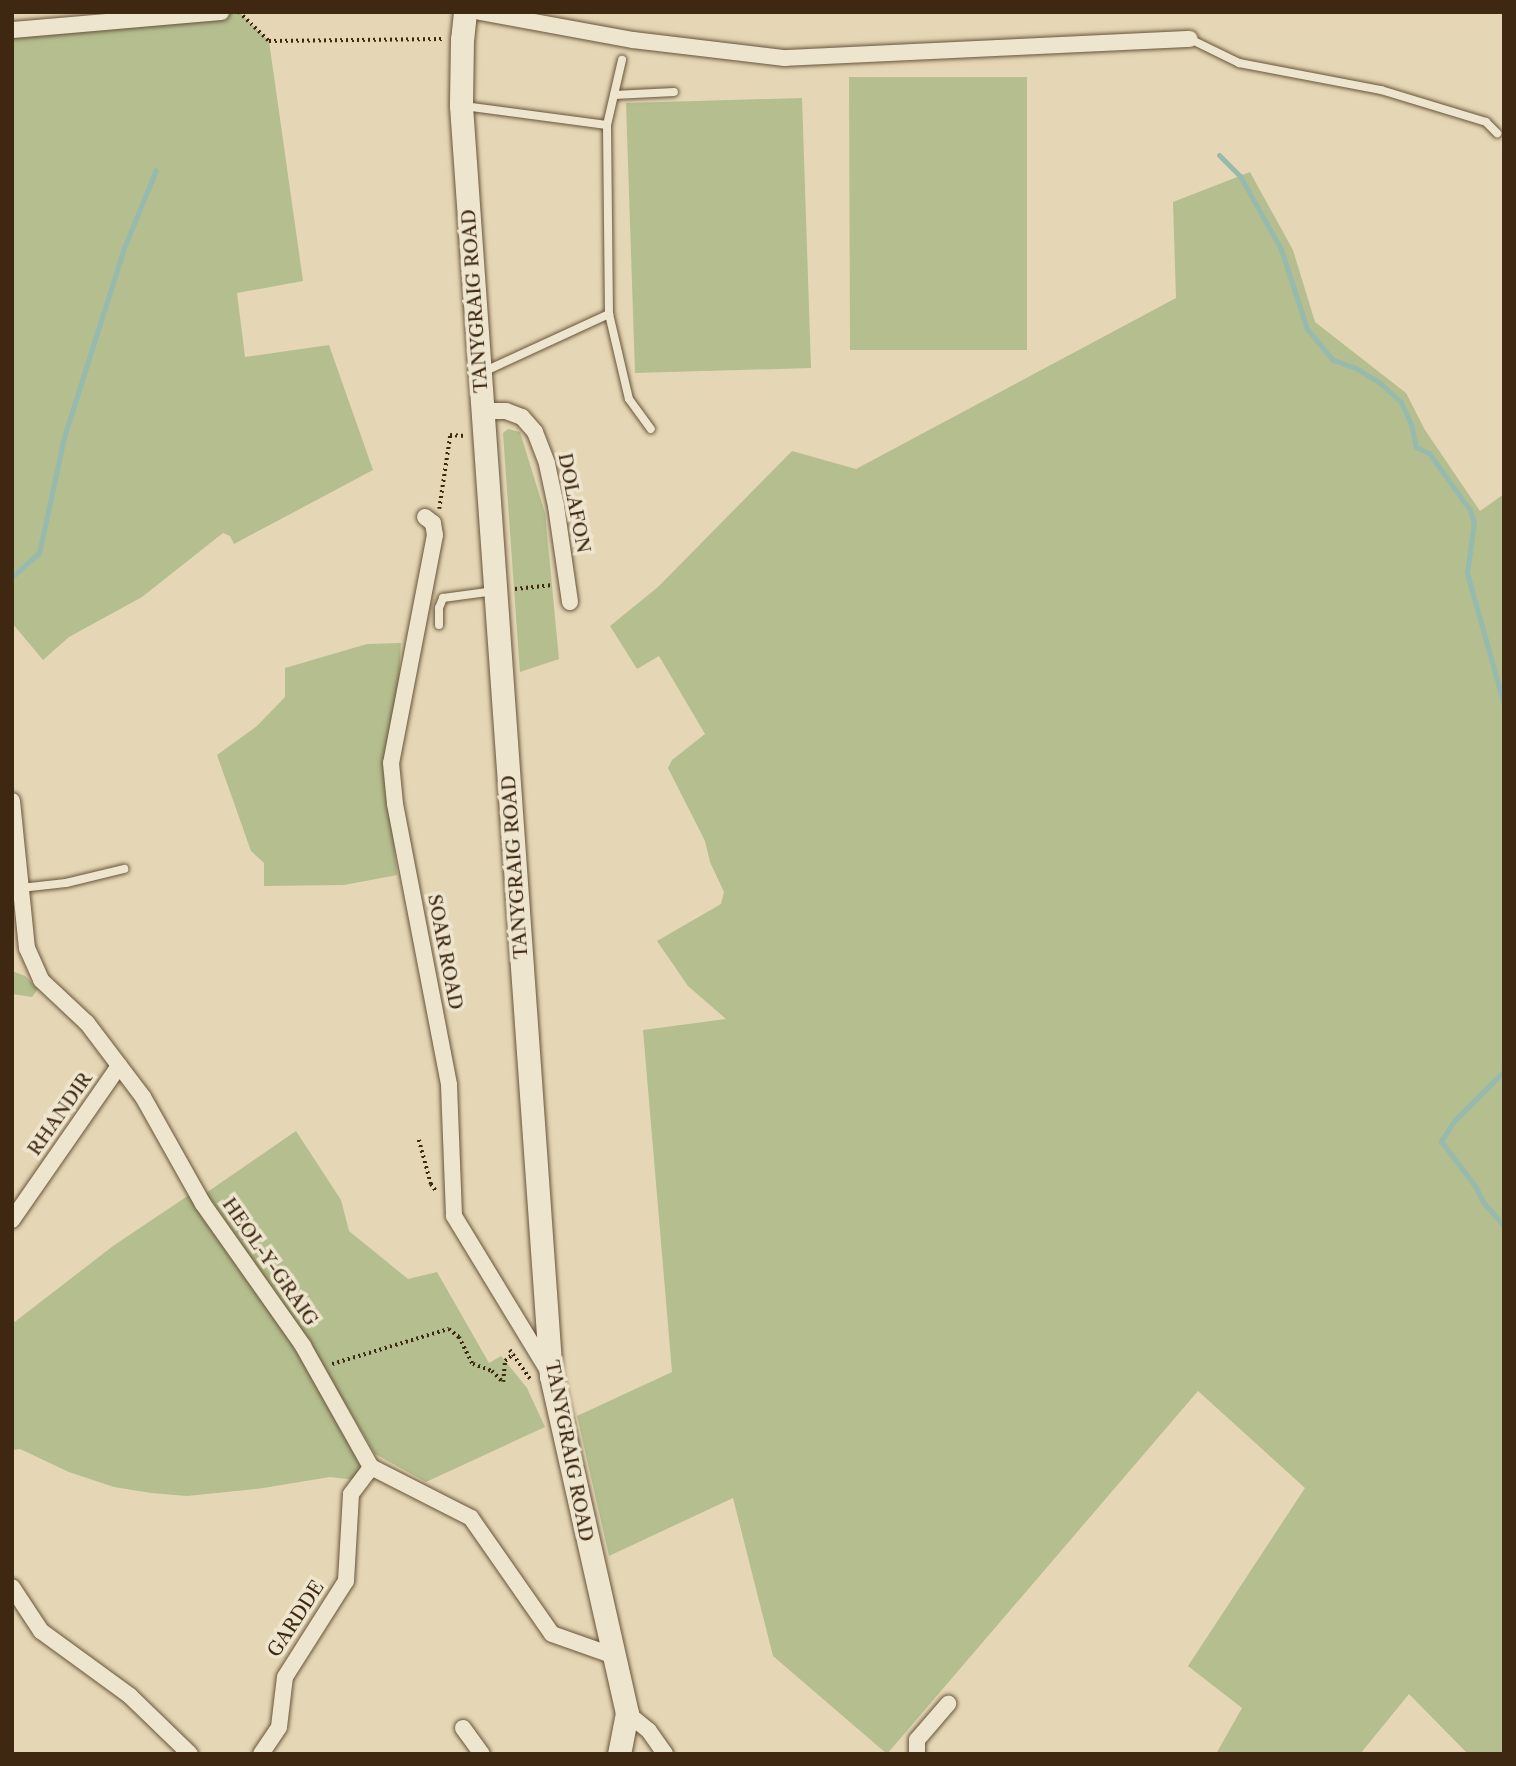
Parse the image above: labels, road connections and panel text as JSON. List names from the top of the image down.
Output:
{
  "streets": {
    "main road": ["TANYGRAIG ROAD"],
    "street": [
      "DOLAFON",
      "SOAR ROAD",
      "RHANDIR",
      "HEOL-Y-GRAIG",
      "GARDDE"
    ]
  },
  "crossings": [
    ["TANYGRAIG ROAD", "DOLAFON"],
    ["TANYGRAIG ROAD", "SOAR ROAD"],
    ["RHANDIR", "HEOL-Y-GRAIG"],
    ["HEOL-Y-GRAIG", "GARDDE"]
  ]
}
